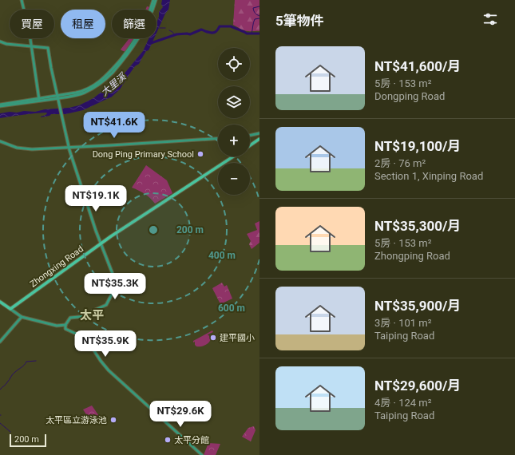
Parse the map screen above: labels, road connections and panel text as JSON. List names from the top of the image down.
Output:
{
  "streets": {
    "main road": ["Zhongxing Road"]
  },
  "districts": ["太平"],
  "water": ["大里溪"],
  "places": [
    "Dong Ping Primary School",
    "建平國小",
    "太平區立游泳池",
    "太平分館"
  ],
  "scale_bar": "200 m",
  "page": {
    "heading": "5筆物件",
    "chip": ["買屋", "租屋", "篩選"],
    "list": [
      {
        "name": "NT$41,600/月",
        "note": "5房 · 153 m² · Dongping Road"
      },
      {
        "name": "NT$19,100/月",
        "note": "2房 · 76 m² · Section 1, Xinping Road"
      },
      {
        "name": "NT$35,300/月",
        "note": "5房 · 153 m² · Zhongping Road"
      },
      {
        "name": "NT$35,900/月",
        "note": "3房 · 101 m² · Taiping Road"
      },
      {
        "name": "NT$29,600/月",
        "note": "4房 · 124 m² · Taiping Road"
      }
    ],
    "map_buttons": ["+", "−"],
    "price": [
      "NT$41.6K",
      "NT$19.1K",
      "NT$35.3K",
      "NT$35.9K",
      "NT$29.6K"
    ],
    "scale": "200 m"
  },
  "rings": ["200 m", "400 m", "600 m"]
}
